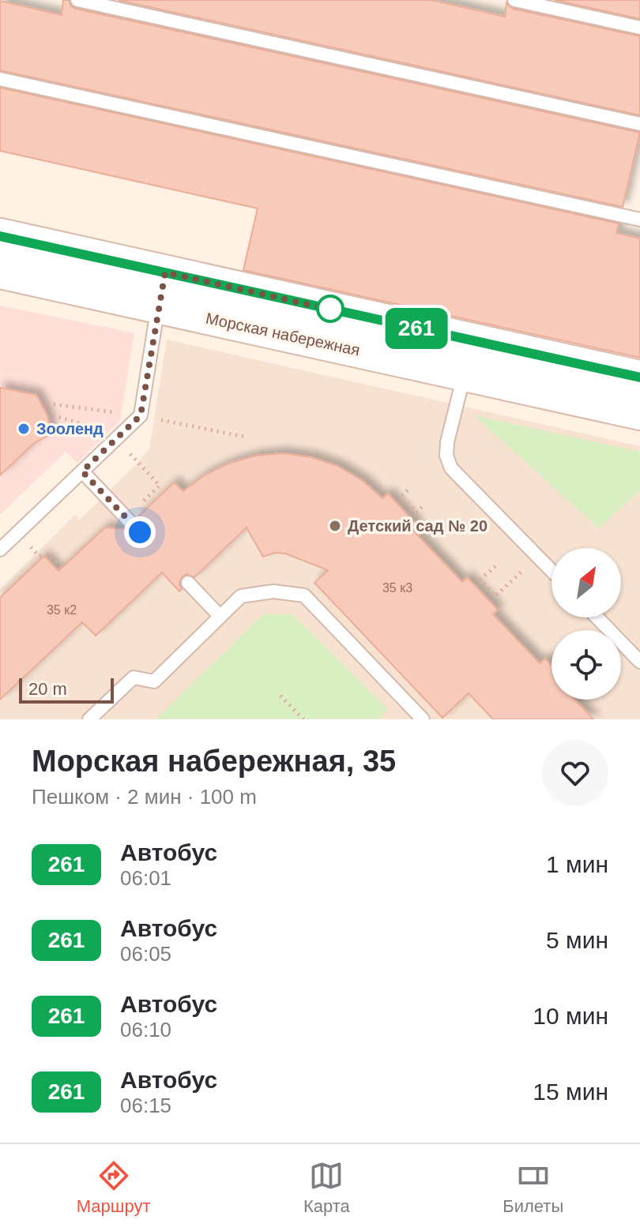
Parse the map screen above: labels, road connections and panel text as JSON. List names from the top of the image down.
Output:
{
  "places": ["Зооленд", "Детский сад № 20"],
  "lines": ["bus line 261"],
  "house_numbers": ["35 к3", "35 к2"],
  "scale_bar": "20 m",
  "north": "top right",
  "page": {
    "on_map": "261",
    "scale": "20 m",
    "heading": ["Морская набережная, 35", "Пешком · 2 мин · 100 m"],
    "list": [
      {
        "mark": "261",
        "name": "Автобус",
        "note": "06:01",
        "value": "1 мин"
      },
      {
        "mark": "261",
        "name": "Автобус",
        "note": "06:05",
        "value": "5 мин"
      },
      {
        "mark": "261",
        "name": "Автобус",
        "note": "06:10",
        "value": "10 мин"
      },
      {
        "mark": "261",
        "name": "Автобус",
        "note": "06:15",
        "value": "15 мин"
      }
    ],
    "tabs": ["Маршрут", "Карта", "Билеты"]
  }
}
